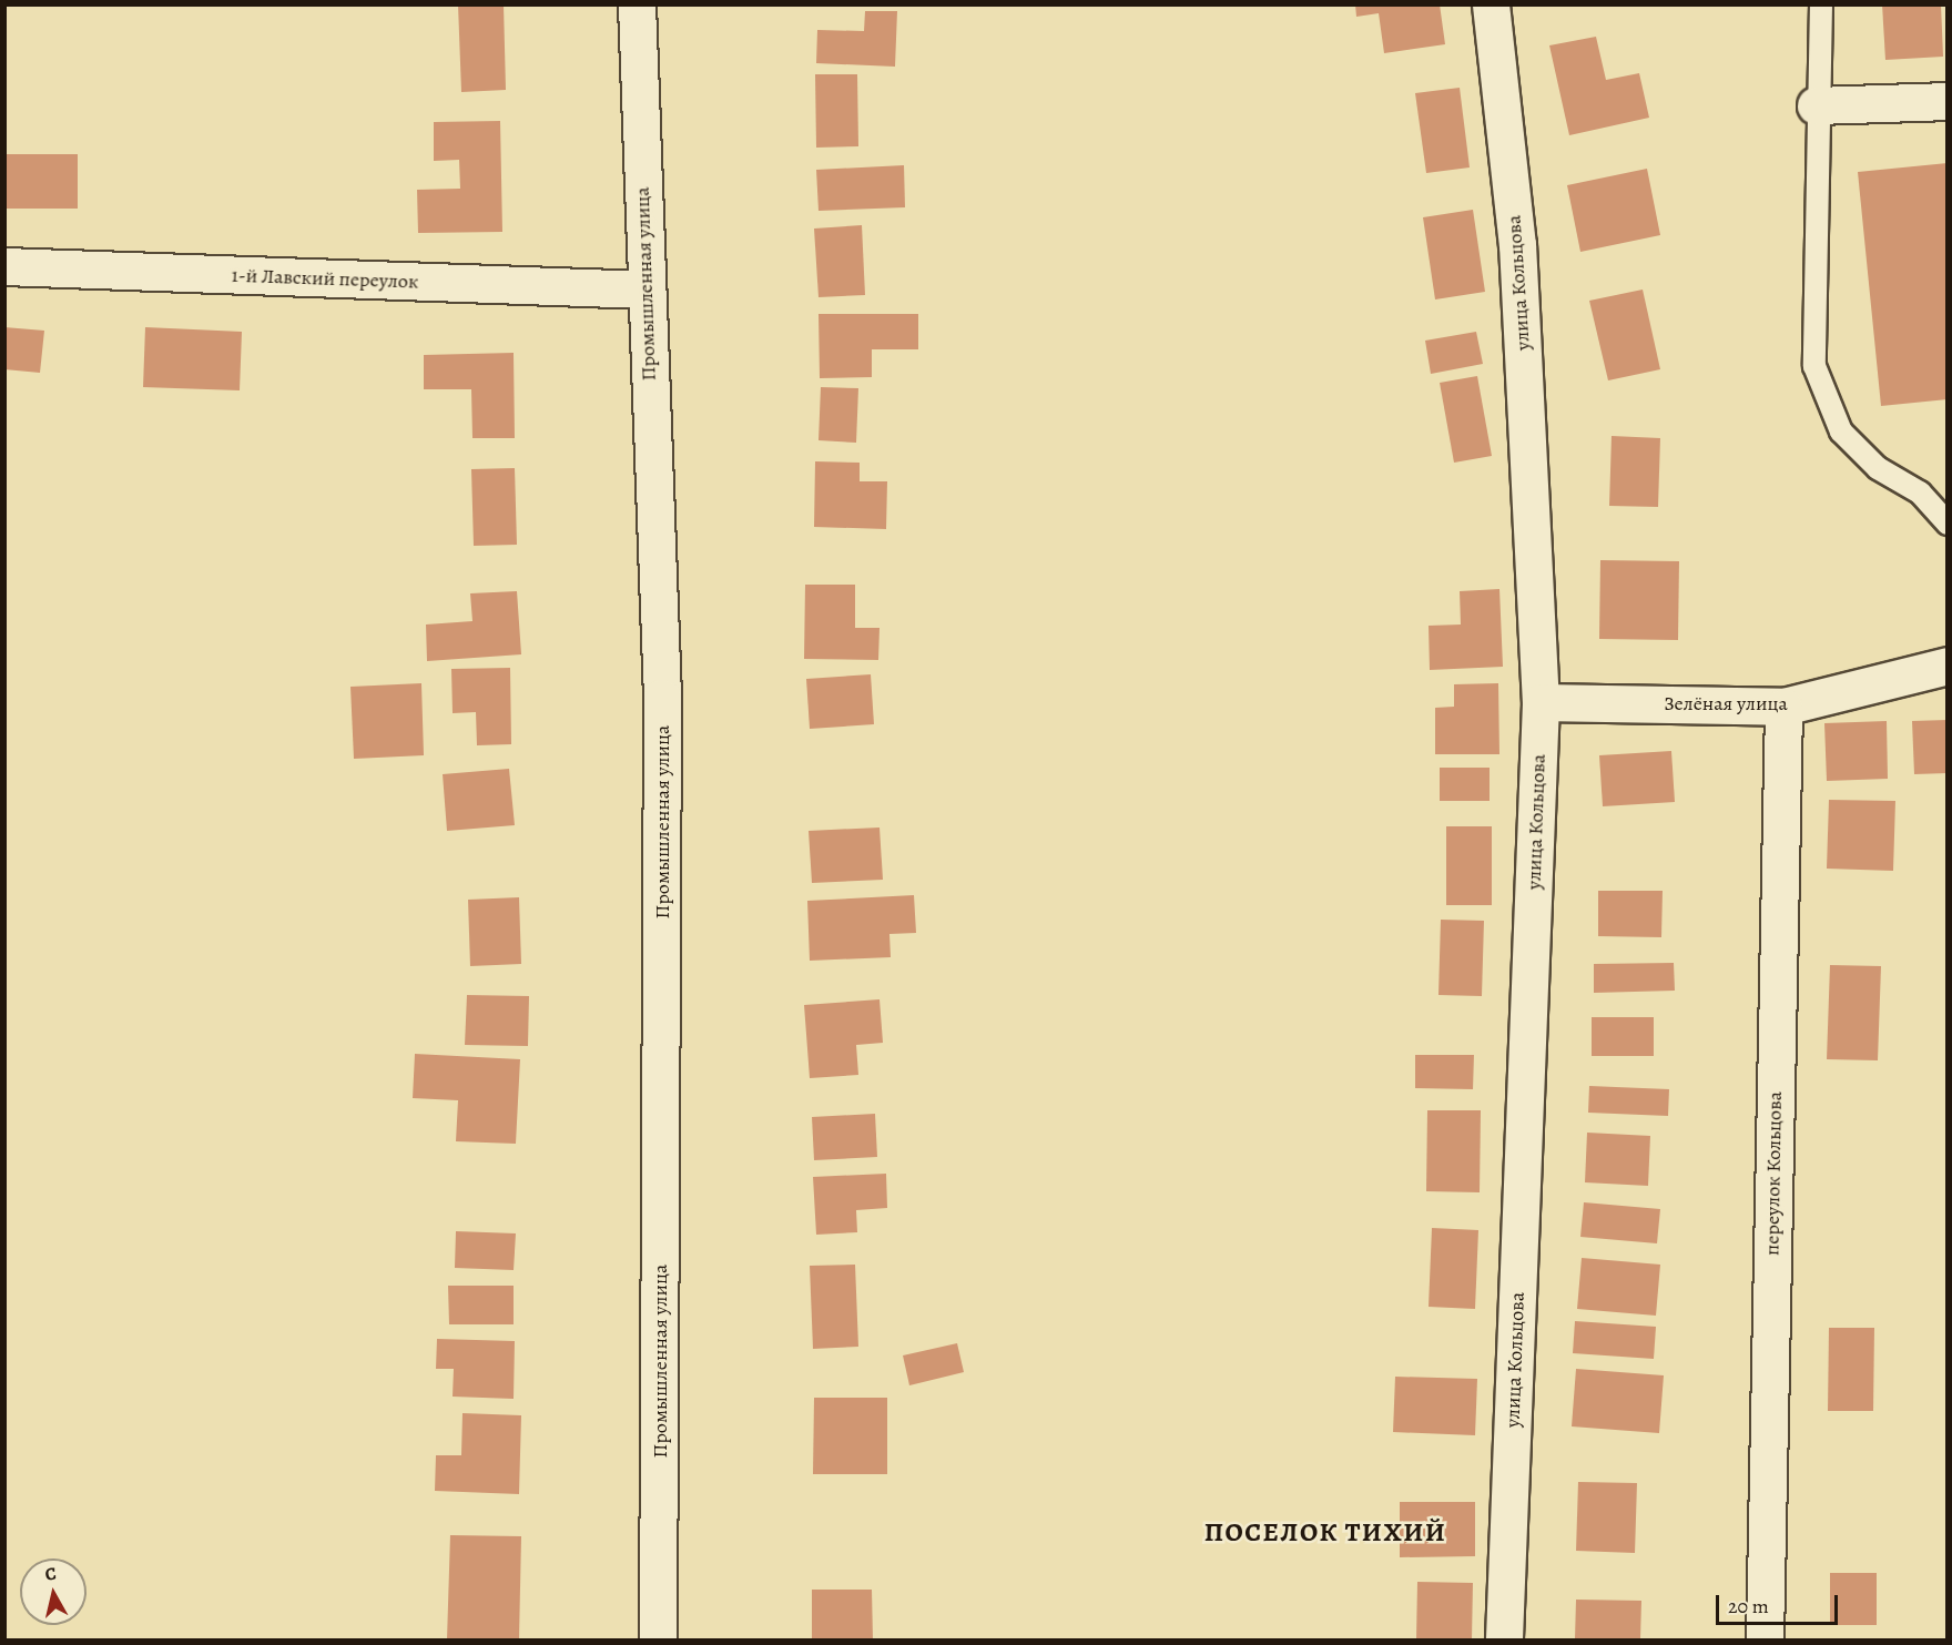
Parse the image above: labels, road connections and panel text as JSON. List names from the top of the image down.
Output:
{
  "streets": {
    "street": [
      "1-й Лавский переулок",
      "улица Кольцова",
      "Промышленная улица",
      "Зелёная улица",
      "переулок Кольцова"
    ]
  },
  "crossings": [
    ["1-й Лавский переулок", "Промышленная улица"],
    ["улица Кольцова", "Зелёная улица"],
    ["Зелёная улица", "переулок Кольцова"]
  ],
  "districts": ["ПОСЕЛОК ТИХИЙ"],
  "scale_bar": "20 m",
  "north": "top"
}
